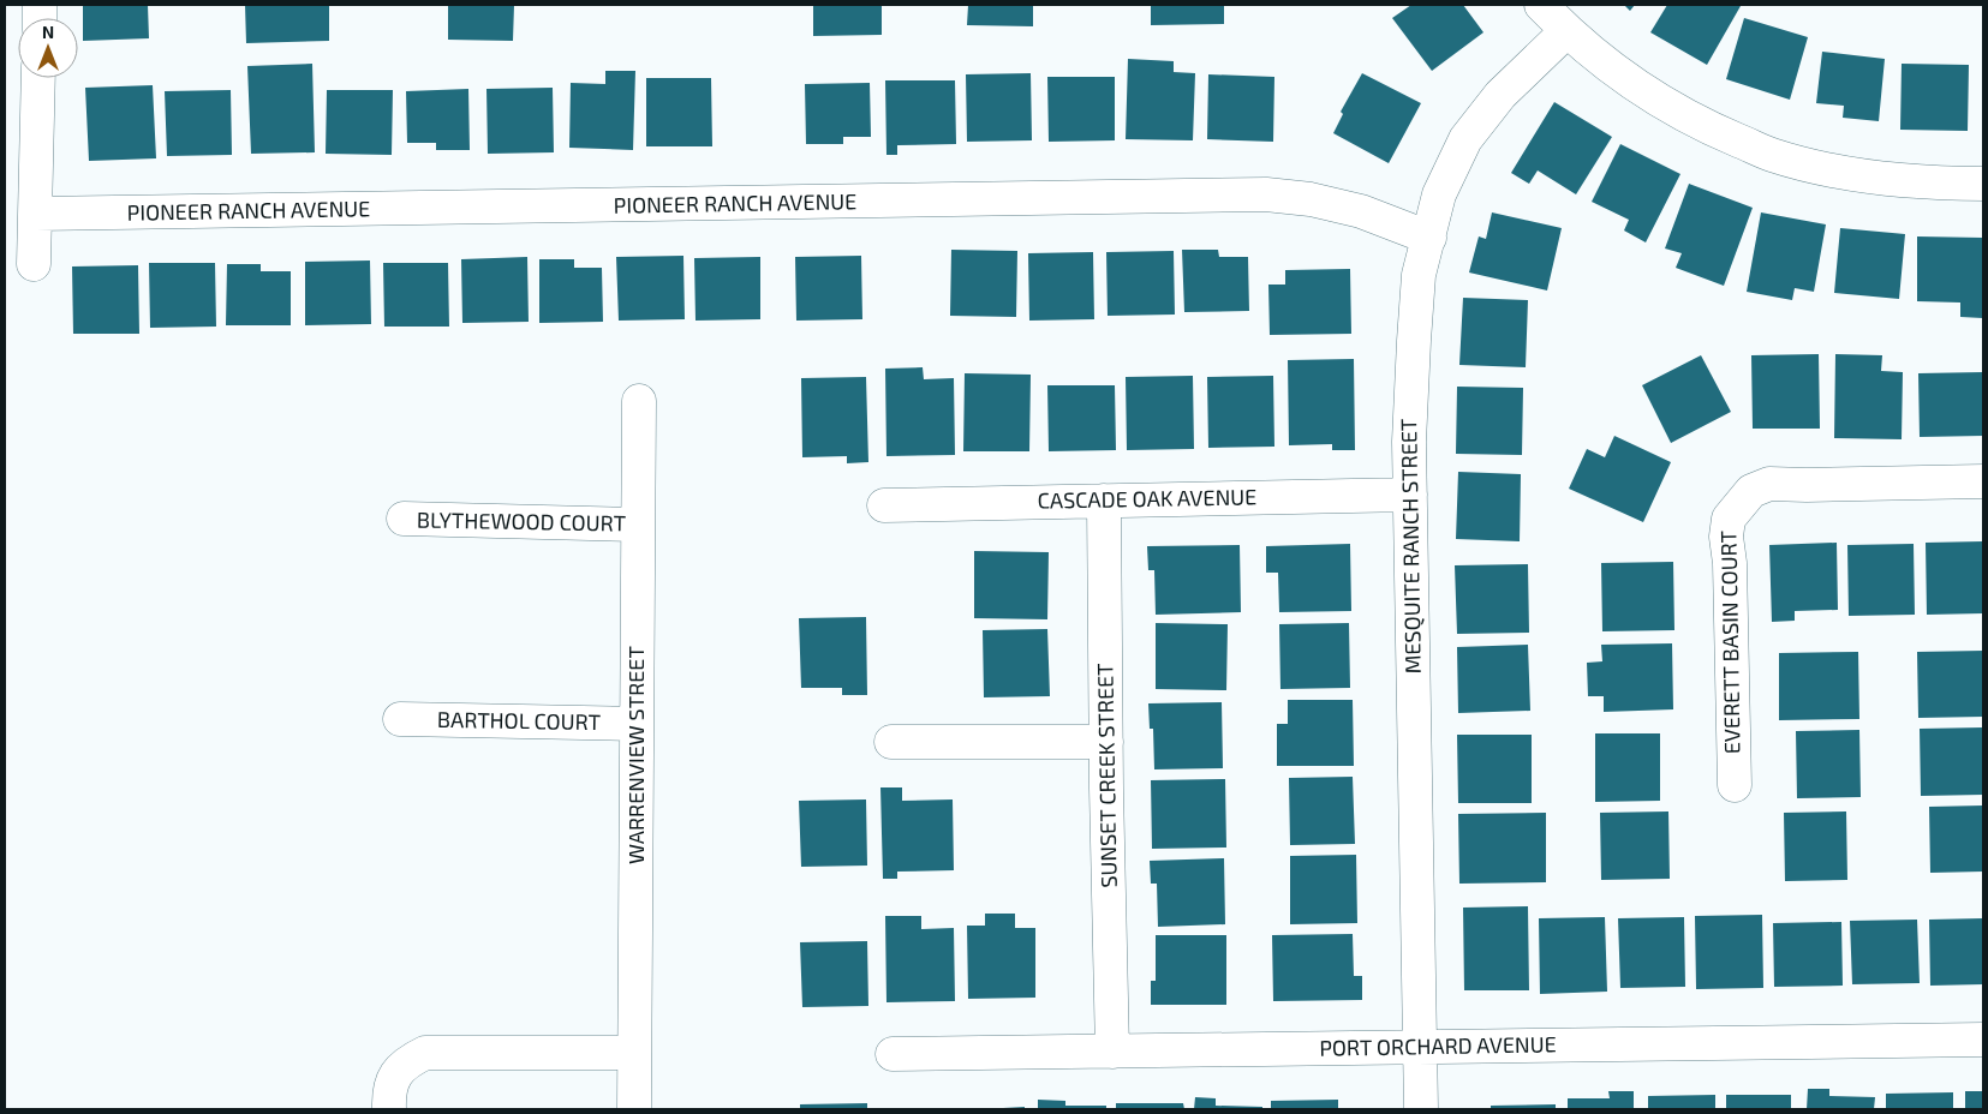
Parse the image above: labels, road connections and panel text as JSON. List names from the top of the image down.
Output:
{
  "streets": {
    "street": [
      "PIONEER RANCH AVENUE",
      "CASCADE OAK AVENUE",
      "BLYTHEWOOD COURT",
      "MESQUITE RANCH STREET",
      "EVERETT BASIN COURT",
      "BARTHOL COURT",
      "WARRENVIEW STREET",
      "SUNSET CREEK STREET",
      "PORT ORCHARD AVENUE"
    ]
  },
  "crossings": [
    ["PIONEER RANCH AVENUE", "MESQUITE RANCH STREET"],
    ["CASCADE OAK AVENUE", "MESQUITE RANCH STREET"],
    ["CASCADE OAK AVENUE", "SUNSET CREEK STREET"],
    ["BLYTHEWOOD COURT", "WARRENVIEW STREET"],
    ["MESQUITE RANCH STREET", "PORT ORCHARD AVENUE"],
    ["BARTHOL COURT", "WARRENVIEW STREET"],
    ["SUNSET CREEK STREET", "PORT ORCHARD AVENUE"]
  ],
  "north": "top"
}
